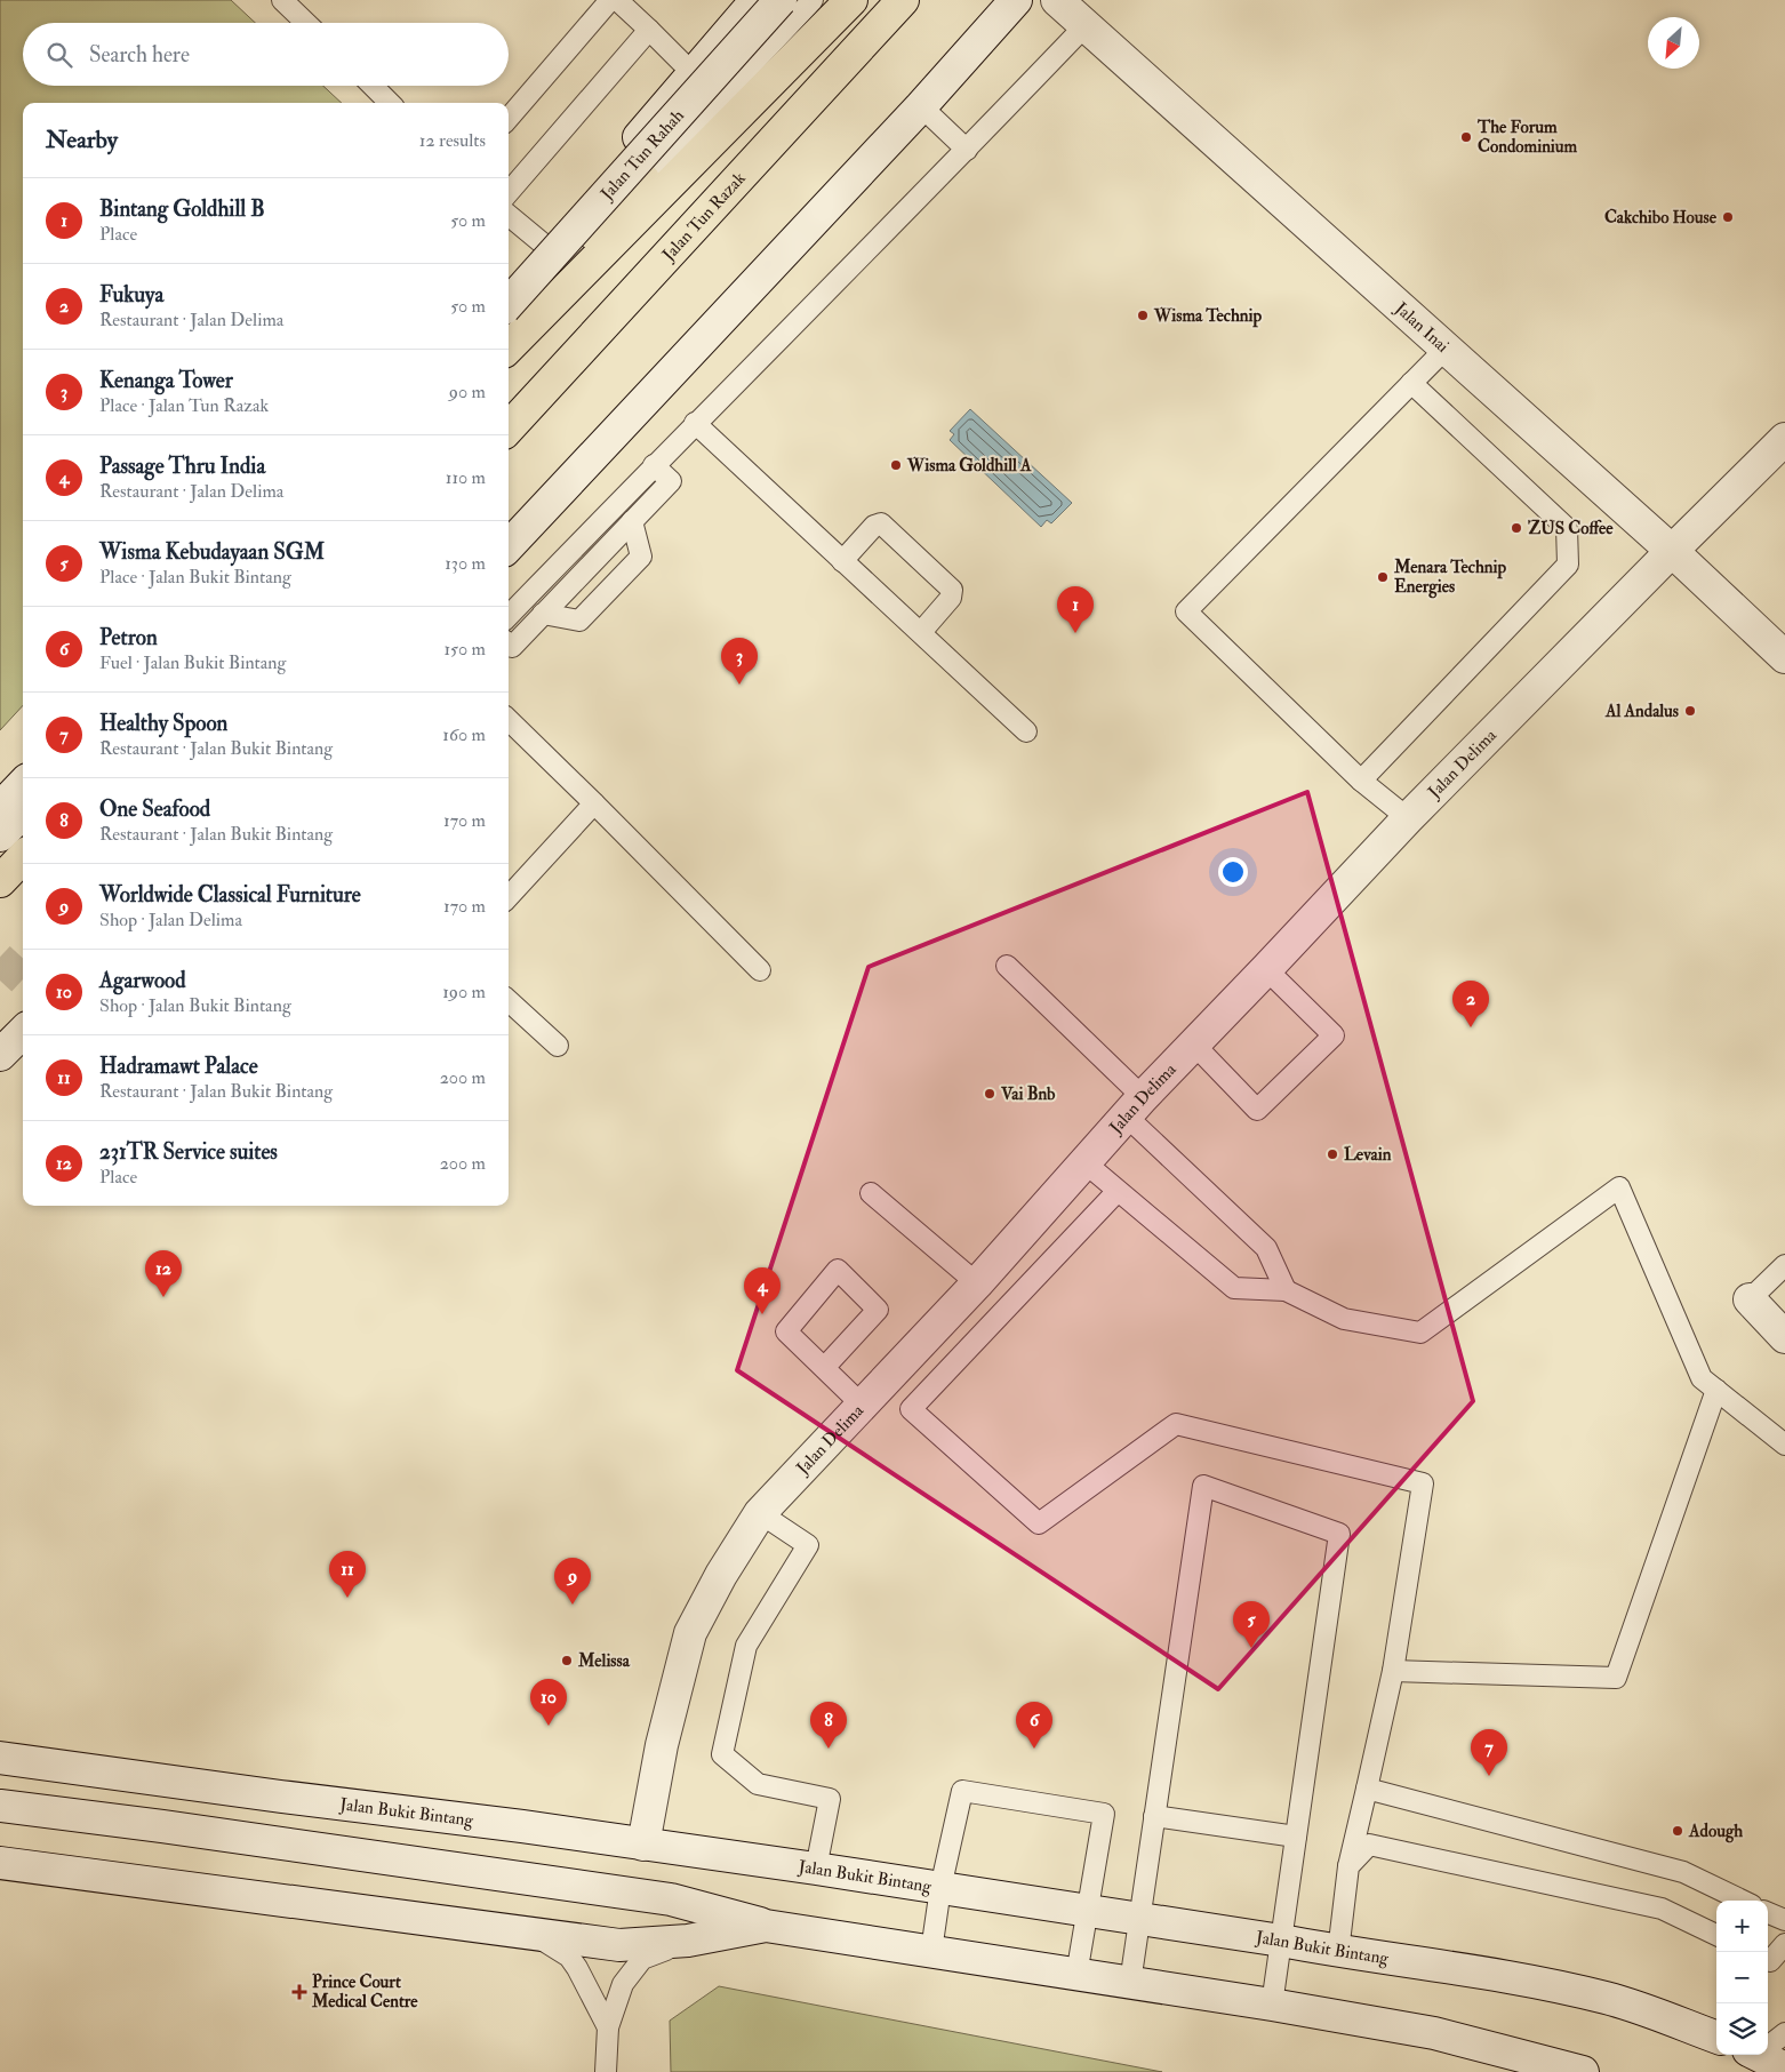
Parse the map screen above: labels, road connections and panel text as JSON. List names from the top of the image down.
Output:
{
  "streets": {
    "main road": [
      "Jalan Tun Rahah",
      "Jalan Tun Razak",
      "Jalan Inai",
      "Jalan Delima",
      "Jalan Bukit Bintang"
    ]
  },
  "crossings": [
    ["Jalan Inai", "Jalan Delima"],
    ["Jalan Delima", "Jalan Bukit Bintang"]
  ],
  "places": {
    "other": [
      "The Forum Condominium",
      "Cakchibo House",
      "Wisma Technip",
      "Wisma Goldhill A",
      "ZUS Coffee",
      "Menara Technip Energies",
      "Al Andalus",
      "Vai Bnb",
      "Levain",
      "Melissa",
      "Adough"
    ],
    "health": ["Prince Court Medical Centre"]
  },
  "north": "bottom left",
  "page": {
    "search": "Search here",
    "heading": ["Nearby", "12 results"],
    "list": [
      {
        "mark": "1",
        "name": "Bintang Goldhill B",
        "note": "Place",
        "value": "50 m"
      },
      {
        "mark": "2",
        "name": "Fukuya",
        "note": "Restaurant · Jalan Delima",
        "value": "50 m"
      },
      {
        "mark": "3",
        "name": "Kenanga Tower",
        "note": "Place · Jalan Tun Razak",
        "value": "90 m"
      },
      {
        "mark": "4",
        "name": "Passage Thru India",
        "note": "Restaurant · Jalan Delima",
        "value": "110 m"
      },
      {
        "mark": "5",
        "name": "Wisma Kebudayaan SGM",
        "note": "Place · Jalan Bukit Bintang",
        "value": "130 m"
      },
      {
        "mark": "6",
        "name": "Petron",
        "note": "Fuel · Jalan Bukit Bintang",
        "value": "150 m"
      },
      {
        "mark": "7",
        "name": "Healthy Spoon",
        "note": "Restaurant · Jalan Bukit Bintang",
        "value": "160 m"
      },
      {
        "mark": "8",
        "name": "One Seafood",
        "note": "Restaurant · Jalan Bukit Bintang",
        "value": "170 m"
      },
      {
        "mark": "9",
        "name": "Worldwide Classical Furniture",
        "note": "Shop · Jalan Delima",
        "value": "170 m"
      },
      {
        "mark": "10",
        "name": "Agarwood",
        "note": "Shop · Jalan Bukit Bintang",
        "value": "190 m"
      },
      {
        "mark": "11",
        "name": "Hadramawt Palace",
        "note": "Restaurant · Jalan Bukit Bintang",
        "value": "200 m"
      },
      {
        "mark": "12",
        "name": "231TR Service suites",
        "note": "Place",
        "value": "200 m"
      }
    ],
    "pins": [
      "1",
      "3",
      "2",
      "12",
      "4",
      "11",
      "9",
      "5",
      "10",
      "6",
      "8",
      "7"
    ],
    "map_buttons": ["+", "−"]
  }
}
